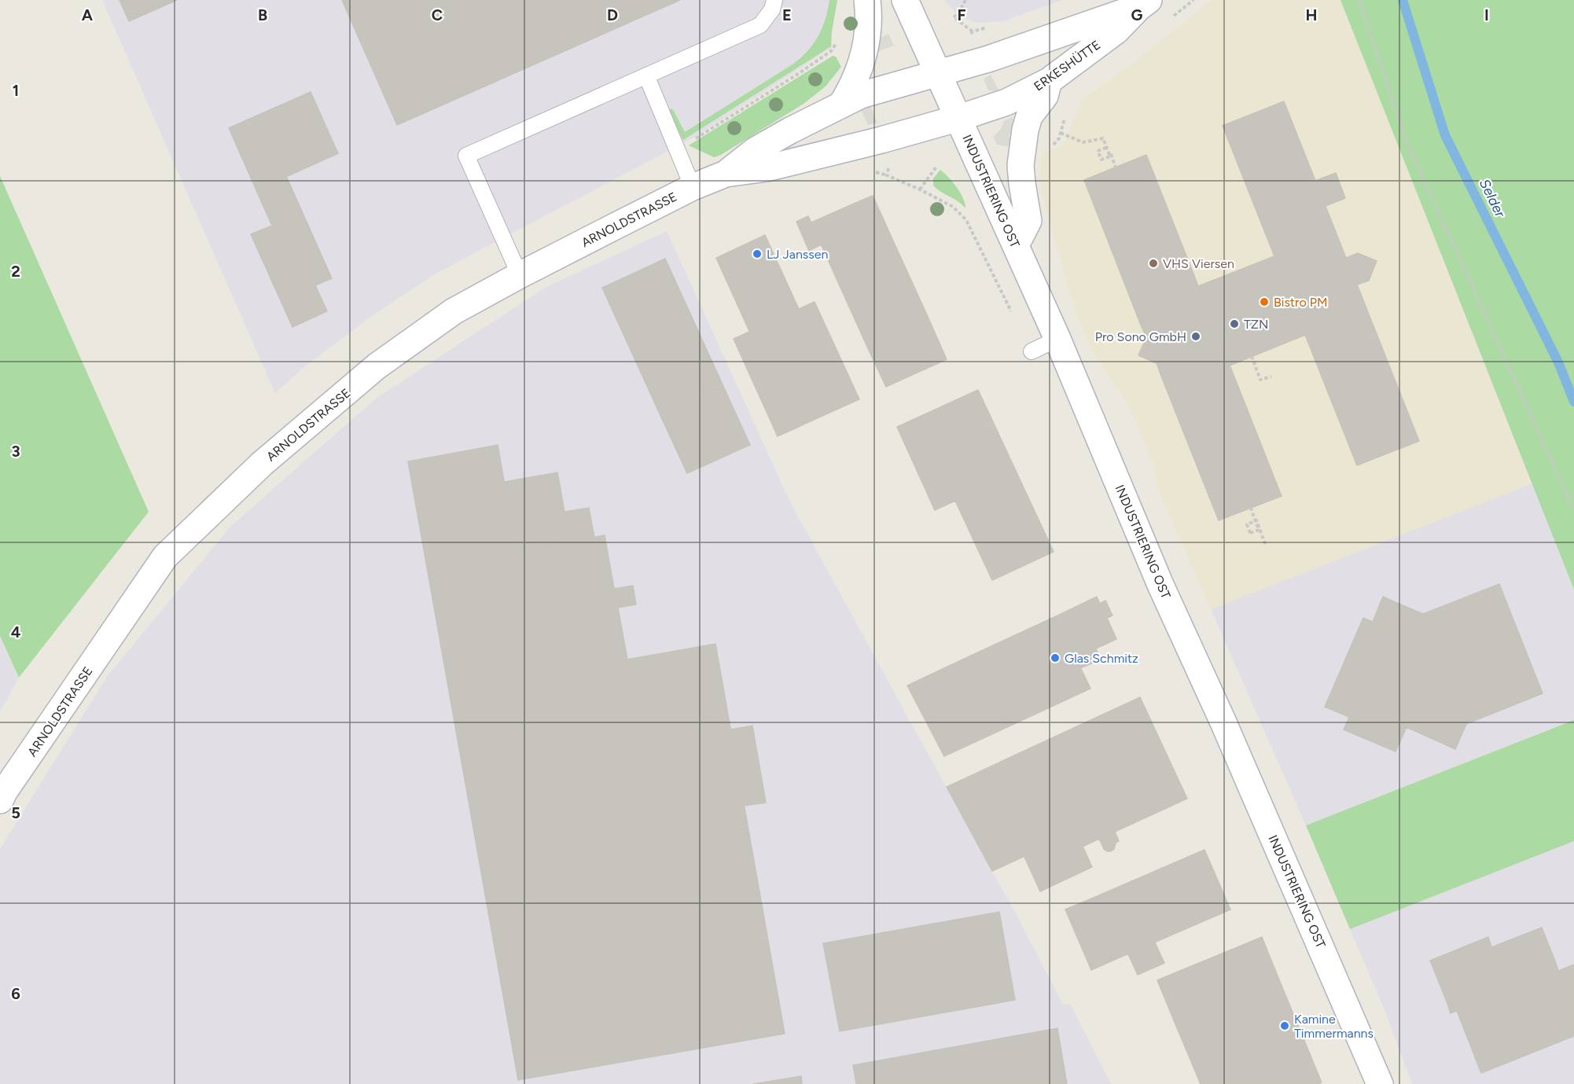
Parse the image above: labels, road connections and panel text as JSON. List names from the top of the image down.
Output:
{
  "streets": {
    "street": ["ERKESHÜTTE", "INDUSTRIERING OST", "ARNOLDSTRASSE"]
  },
  "crossings": [
    ["ERKESHÜTTE", "INDUSTRIERING OST"],
    ["ERKESHÜTTE", "ARNOLDSTRASSE"],
    ["INDUSTRIERING OST", "ARNOLDSTRASSE"]
  ],
  "water": ["Selder"],
  "places": [
    "LJ Janssen",
    "VHS Viersen",
    "Bistro PM",
    "TZN",
    "Pro Sono GmbH",
    "Glas Schmitz",
    "Kamine Timmermanns"
  ],
  "grid": {
    "columns": [
      "A",
      "B",
      "C",
      "D",
      "E",
      "F",
      "G",
      "H",
      "I"
    ],
    "rows": [
      "1",
      "2",
      "3",
      "4",
      "5",
      "6"
    ]
  }
}
